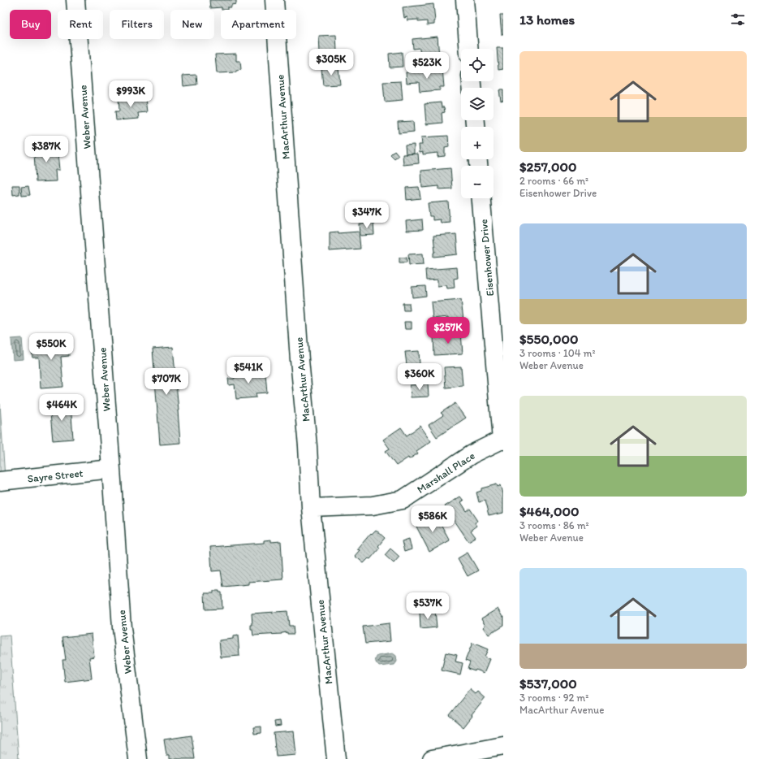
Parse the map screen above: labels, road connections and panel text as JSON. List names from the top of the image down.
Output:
{
  "streets": {
    "street": [
      "Weber Avenue",
      "MacArthur Avenue",
      "Eisenhower Drive",
      "Marshall Place",
      "Sayre Street"
    ]
  },
  "crossings": [
    ["Weber Avenue", "Sayre Street"],
    ["MacArthur Avenue", "Marshall Place"],
    ["Eisenhower Drive", "Marshall Place"]
  ],
  "page": {
    "heading": "13 homes",
    "chip": [
      "Buy",
      "Rent",
      "Filters",
      "New",
      "Apartment"
    ],
    "list": [
      {
        "name": "$257,000",
        "note": "2 rooms · 66 m² · Eisenhower Drive"
      },
      {
        "name": "$550,000",
        "note": "3 rooms · 104 m² · Weber Avenue"
      },
      {
        "name": "$464,000",
        "note": "3 rooms · 86 m² · Weber Avenue"
      },
      {
        "name": "$537,000",
        "note": "3 rooms · 92 m² · MacArthur Avenue"
      }
    ],
    "map_buttons": ["+", "−"],
    "price": [
      "$305K",
      "$523K",
      "$993K",
      "$387K",
      "$347K",
      "$257K",
      "$550K",
      "$541K",
      "$360K",
      "$707K",
      "$464K",
      "$586K",
      "$537K"
    ]
  }
}
